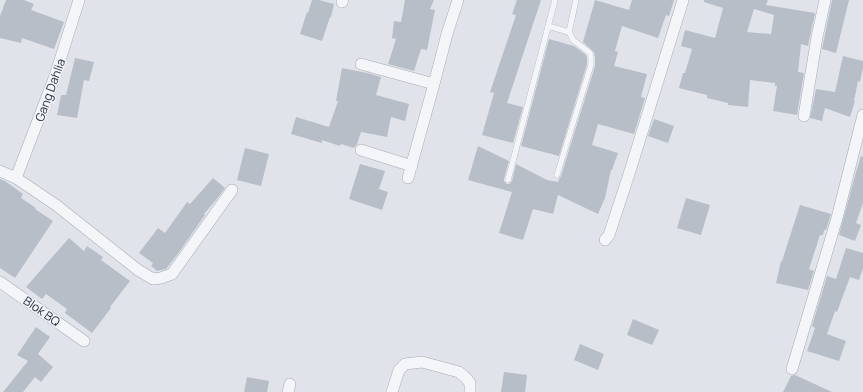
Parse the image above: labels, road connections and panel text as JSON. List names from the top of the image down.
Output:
{
  "streets": {
    "street": ["Gang Dahlia", "Blok BQ"]
  }
}
